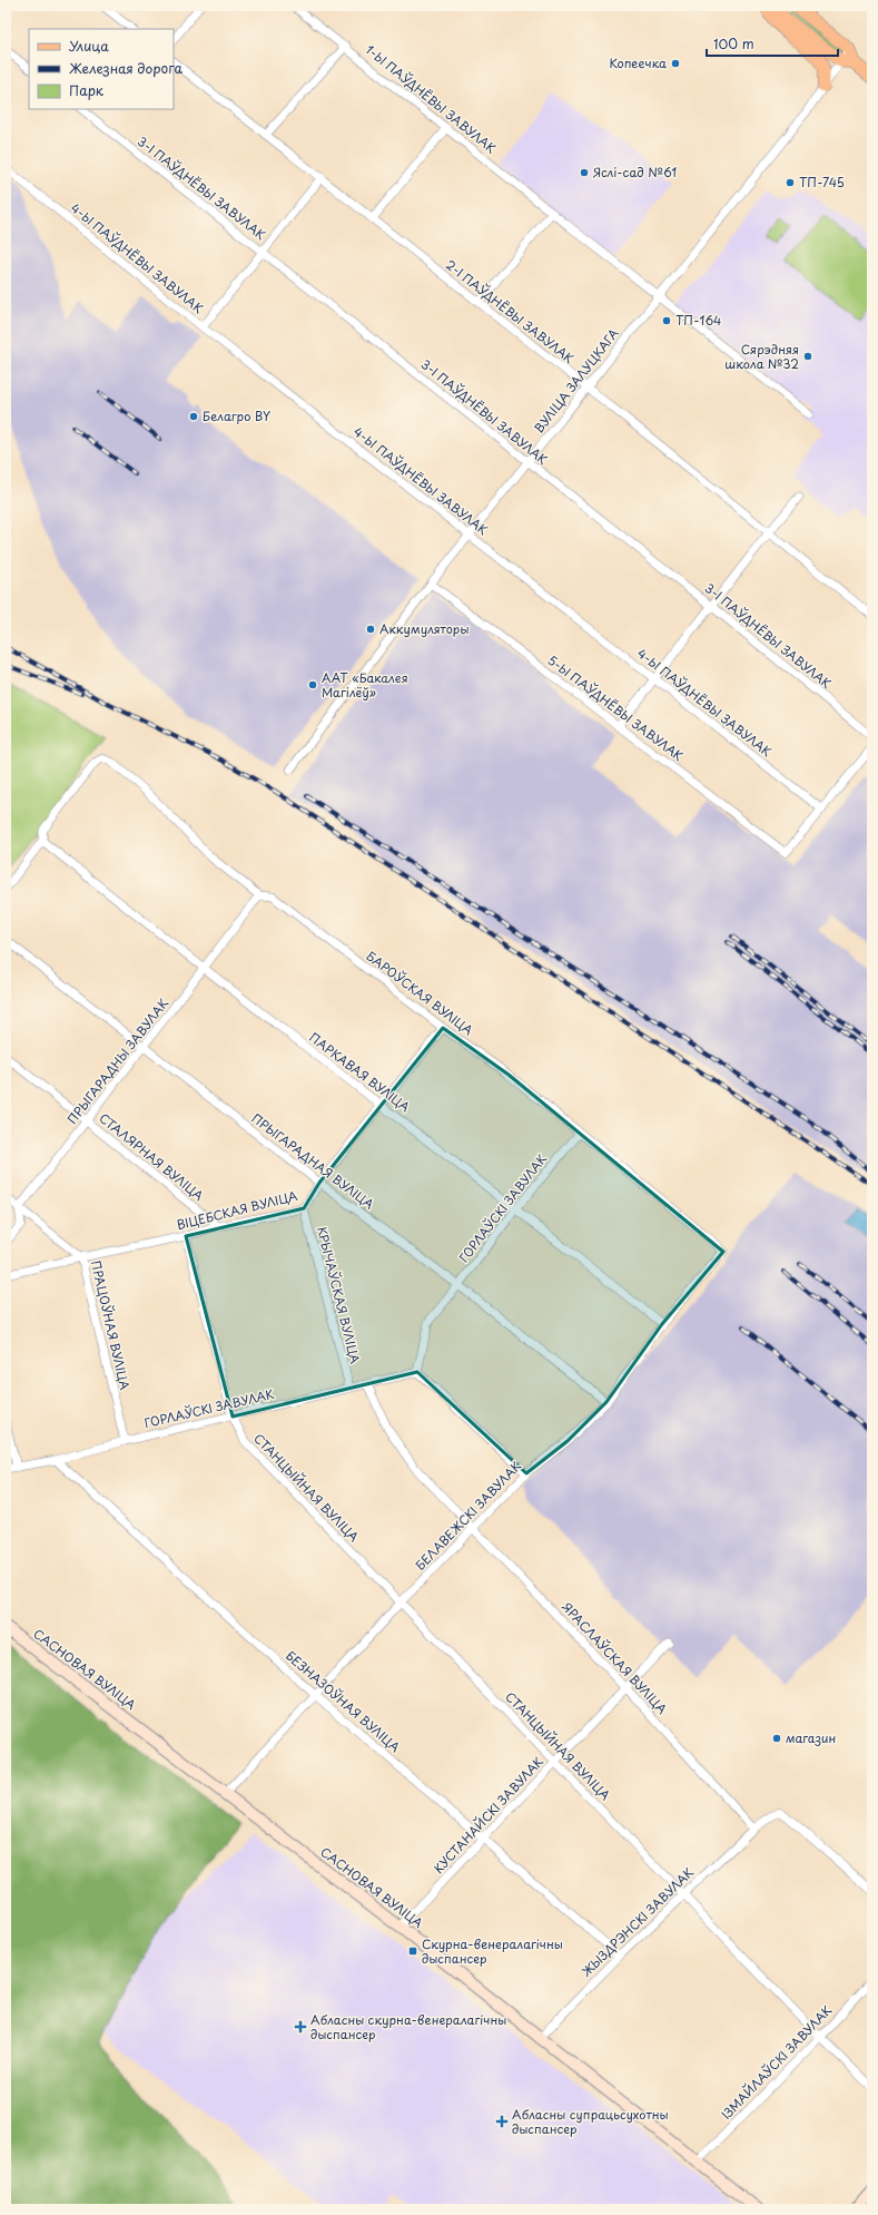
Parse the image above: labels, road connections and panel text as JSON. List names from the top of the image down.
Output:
{
  "streets": {
    "main road": ["САСНОВАЯ ВУЛІЦА"],
    "street": [
      "1-Ы ПАЎДНЁВЫ ЗАВУЛАК",
      "3-І ПАЎДНЁВЫ ЗАВУЛАК",
      "4-Ы ПАЎДНЁВЫ ЗАВУЛАК",
      "2-І ПАЎДНЁВЫ ЗАВУЛАК",
      "ВУЛІЦА ЗАЛУЦКАГА",
      "5-Ы ПАЎДНЁВЫ ЗАВУЛАК",
      "БАРОЎСКАЯ ВУЛІЦА",
      "ПРЫГАРАДНЫ ЗАВУЛАК",
      "ПАРКАВАЯ ВУЛІЦА",
      "СТАЛЯРНАЯ ВУЛІЦА",
      "ПРЫГАРАДНАЯ ВУЛІЦА",
      "ГОРЛАЎСКІ ЗАВУЛАК",
      "ВІЦЕБСКАЯ ВУЛІЦА",
      "КРЫЧАЎСКАЯ ВУЛІЦА",
      "ПРАЦОЎНАЯ ВУЛІЦА",
      "СТАНЦЫЙНАЯ ВУЛІЦА",
      "БЕЛАВЕЖСКІ ЗАВУЛАК",
      "ЯРАСЛАЎСКАЯ ВУЛІЦА",
      "БЕЗНАЗОЎНАЯ ВУЛІЦА",
      "КУСТАНАЙСКІ ЗАВУЛАК",
      "ЖЫЗДРЭНСКІ ЗАВУЛАК",
      "ІЗМАЙЛАЎСКІ ЗАВУЛАК"
    ]
  },
  "crossings": [
    ["1-Ы ПАЎДНЁВЫ ЗАВУЛАК", "ВУЛІЦА ЗАЛУЦКАГА"],
    ["3-І ПАЎДНЁВЫ ЗАВУЛАК", "ВУЛІЦА ЗАЛУЦКАГА"],
    ["4-Ы ПАЎДНЁВЫ ЗАВУЛАК", "ВУЛІЦА ЗАЛУЦКАГА"],
    ["4-Ы ПАЎДНЁВЫ ЗАВУЛАК", "5-Ы ПАЎДНЁВЫ ЗАВУЛАК"],
    ["2-І ПАЎДНЁВЫ ЗАВУЛАК", "ВУЛІЦА ЗАЛУЦКАГА"],
    ["ВУЛІЦА ЗАЛУЦКАГА", "5-Ы ПАЎДНЁВЫ ЗАВУЛАК"],
    ["БАРОЎСКАЯ ВУЛІЦА", "ПРЫГАРАДНЫ ЗАВУЛАК"],
    ["БАРОЎСКАЯ ВУЛІЦА", "ПАРКАВАЯ ВУЛІЦА"],
    ["БАРОЎСКАЯ ВУЛІЦА", "ГОРЛАЎСКІ ЗАВУЛАК"],
    ["БАРОЎСКАЯ ВУЛІЦА", "ВІЦЕБСКАЯ ВУЛІЦА"],
    ["БАРОЎСКАЯ ВУЛІЦА", "БЕЛАВЕЖСКІ ЗАВУЛАК"],
    ["ПРЫГАРАДНЫ ЗАВУЛАК", "ПАРКАВАЯ ВУЛІЦА"],
    ["ПРЫГАРАДНЫ ЗАВУЛАК", "СТАЛЯРНАЯ ВУЛІЦА"],
    ["ПРЫГАРАДНЫ ЗАВУЛАК", "ПРЫГАРАДНАЯ ВУЛІЦА"],
    ["ПРЫГАРАДНЫ ЗАВУЛАК", "ПРАЦОЎНАЯ ВУЛІЦА"],
    ["ПАРКАВАЯ ВУЛІЦА", "ГОРЛАЎСКІ ЗАВУЛАК"],
    ["ПАРКАВАЯ ВУЛІЦА", "ВІЦЕБСКАЯ ВУЛІЦА"],
    ["ПАРКАВАЯ ВУЛІЦА", "БЕЛАВЕЖСКІ ЗАВУЛАК"],
    ["СТАЛЯРНАЯ ВУЛІЦА", "ВІЦЕБСКАЯ ВУЛІЦА"],
    ["ПРЫГАРАДНАЯ ВУЛІЦА", "ГОРЛАЎСКІ ЗАВУЛАК"],
    ["ПРЫГАРАДНАЯ ВУЛІЦА", "ВІЦЕБСКАЯ ВУЛІЦА"],
    ["ПРЫГАРАДНАЯ ВУЛІЦА", "БЕЛАВЕЖСКІ ЗАВУЛАК"],
    ["ГОРЛАЎСКІ ЗАВУЛАК", "КРЫЧАЎСКАЯ ВУЛІЦА"],
    ["ГОРЛАЎСКІ ЗАВУЛАК", "ПРАЦОЎНАЯ ВУЛІЦА"],
    ["ГОРЛАЎСКІ ЗАВУЛАК", "СТАНЦЫЙНАЯ ВУЛІЦА"],
    ["ГОРЛАЎСКІ ЗАВУЛАК", "ЯРАСЛАЎСКАЯ ВУЛІЦА"],
    ["ГОРЛАЎСКІ ЗАВУЛАК", "БЕЗНАЗОЎНАЯ ВУЛІЦА"],
    ["ВІЦЕБСКАЯ ВУЛІЦА", "КРЫЧАЎСКАЯ ВУЛІЦА"],
    ["ВІЦЕБСКАЯ ВУЛІЦА", "ПРАЦОЎНАЯ ВУЛІЦА"],
    ["СТАНЦЫЙНАЯ ВУЛІЦА", "БЕЛАВЕЖСКІ ЗАВУЛАК"],
    ["СТАНЦЫЙНАЯ ВУЛІЦА", "КУСТАНАЙСКІ ЗАВУЛАК"],
    ["СТАНЦЫЙНАЯ ВУЛІЦА", "ЖЫЗДРЭНСКІ ЗАВУЛАК"],
    ["СТАНЦЫЙНАЯ ВУЛІЦА", "ІЗМАЙЛАЎСКІ ЗАВУЛАК"],
    ["БЕЛАВЕЖСКІ ЗАВУЛАК", "ЯРАСЛАЎСКАЯ ВУЛІЦА"],
    ["БЕЛАВЕЖСКІ ЗАВУЛАК", "САСНОВАЯ ВУЛІЦА"],
    ["БЕЛАВЕЖСКІ ЗАВУЛАК", "БЕЗНАЗОЎНАЯ ВУЛІЦА"],
    ["ЯРАСЛАЎСКАЯ ВУЛІЦА", "КУСТАНАЙСКІ ЗАВУЛАК"],
    ["ЯРАСЛАЎСКАЯ ВУЛІЦА", "ЖЫЗДРЭНСКІ ЗАВУЛАК"],
    ["САСНОВАЯ ВУЛІЦА", "КУСТАНАЙСКІ ЗАВУЛАК"],
    ["САСНОВАЯ ВУЛІЦА", "ЖЫЗДРЭНСКІ ЗАВУЛАК"],
    ["САСНОВАЯ ВУЛІЦА", "ІЗМАЙЛАЎСКІ ЗАВУЛАК"],
    ["БЕЗНАЗОЎНАЯ ВУЛІЦА", "КУСТАНАЙСКІ ЗАВУЛАК"],
    ["БЕЗНАЗОЎНАЯ ВУЛІЦА", "ЖЫЗДРЭНСКІ ЗАВУЛАК"]
  ],
  "places": {
    "other": [
      "Копеечка",
      "Яслі-сад №61",
      "ТП-745",
      "ТП-164",
      "Сярэдняя школа №32",
      "Белагро BY",
      "Аккумуляторы",
      "ААТ «Бакалея Магілёў»",
      "магазин"
    ],
    "transit": ["Скурна-венералагічны дыспансер"],
    "health": ["Абласны скурна-венералагічны дыспансер", "Абласны супрацьсухотны дыспансер"]
  },
  "legend": ["Улица", "Железная дорога", "Парк"],
  "scale_bar": "100 m"
}
